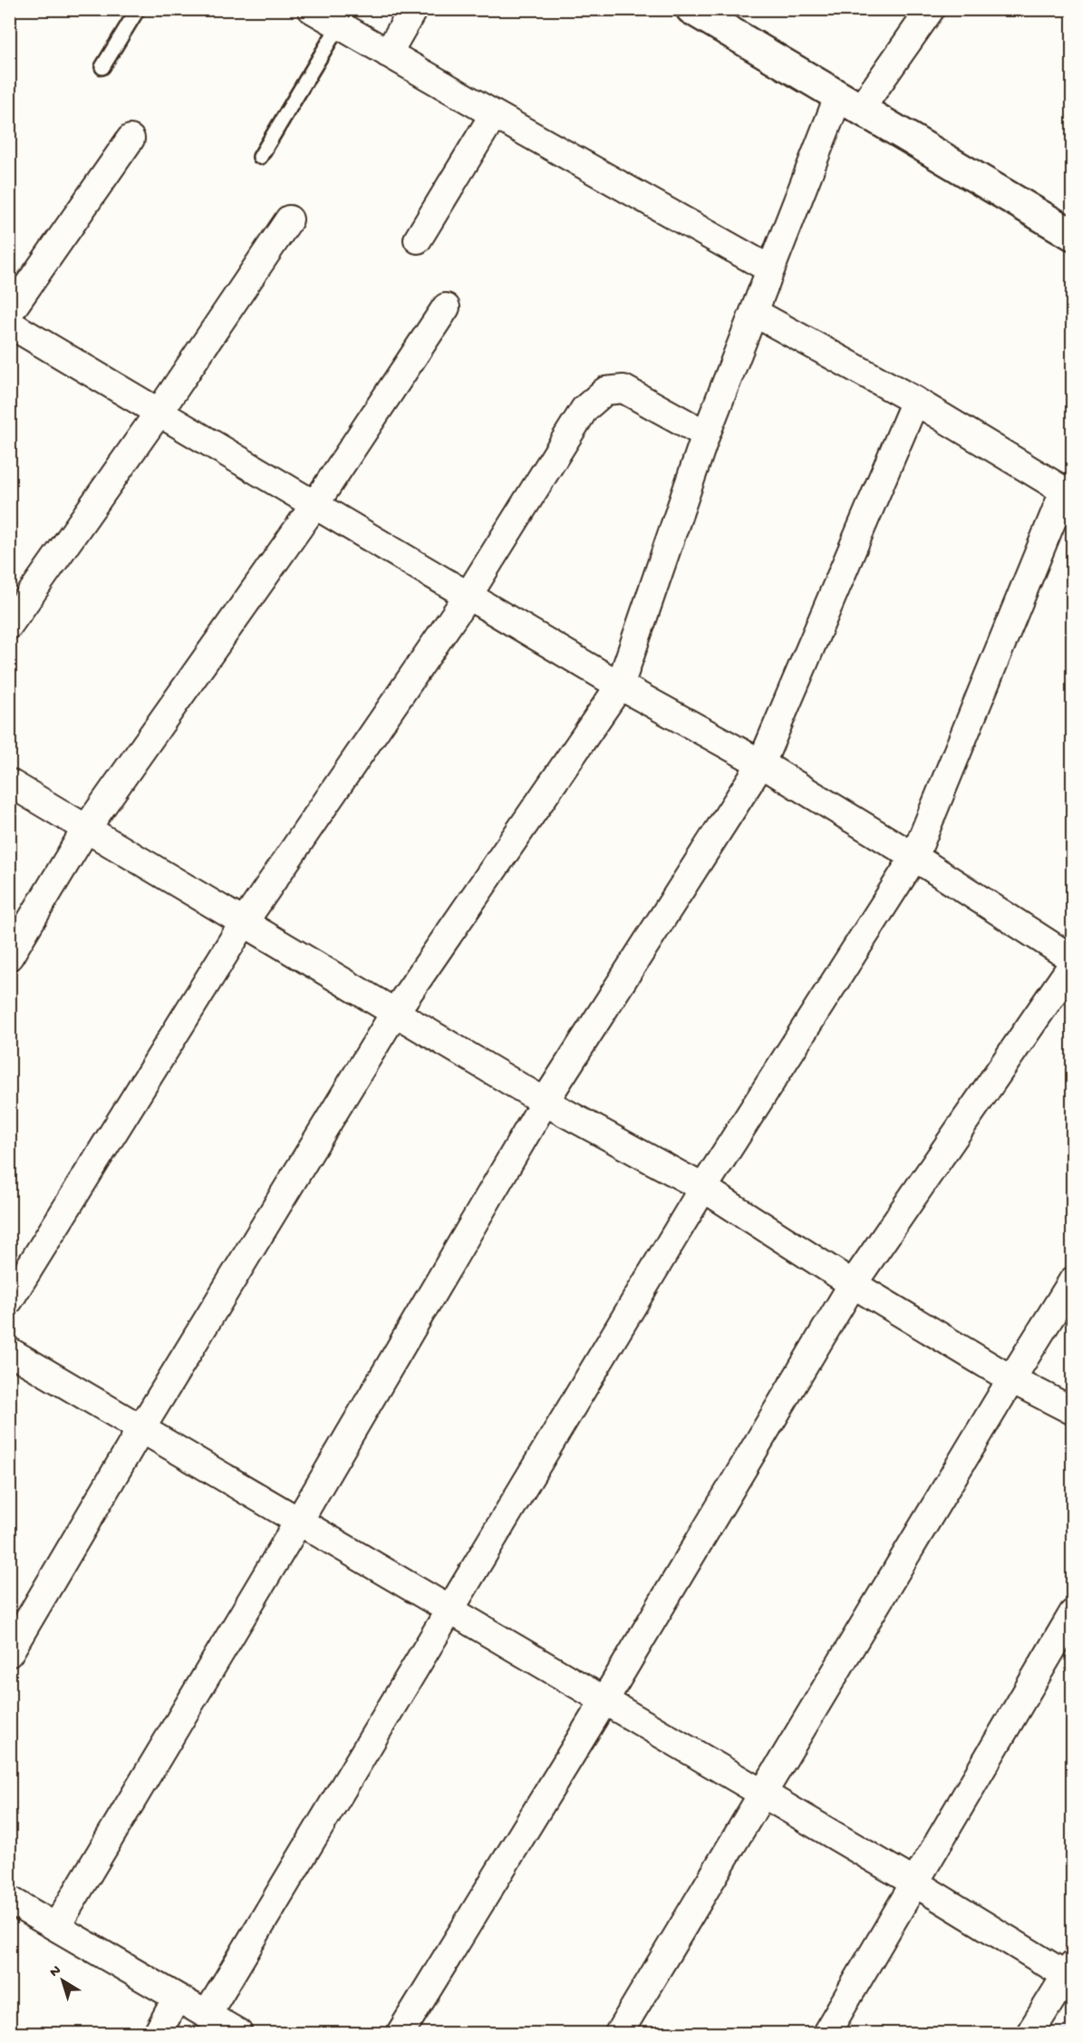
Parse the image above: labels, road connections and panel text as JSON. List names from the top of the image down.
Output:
{
  "north": "top left"
}
